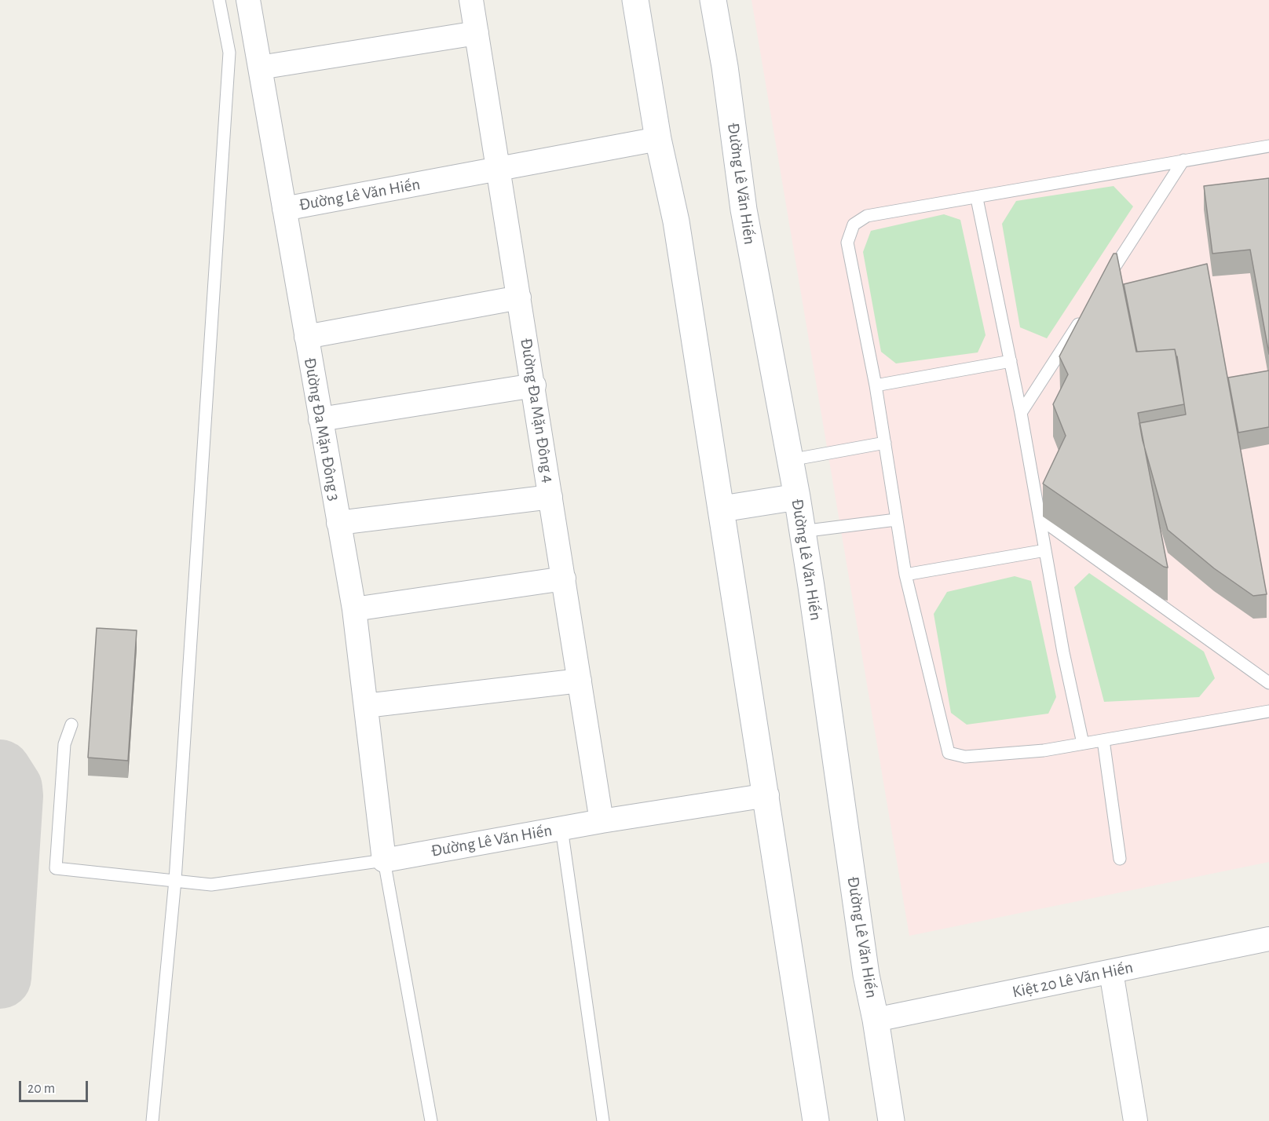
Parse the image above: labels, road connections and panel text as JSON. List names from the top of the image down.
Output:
{
  "streets": {
    "main road": ["Đường Lê Văn Hiến"],
    "street": ["Đường Đa Mặn Đông 4", "Đường Đa Mặn Đông 3", "Kiệt 20 Lê Văn Hiến"]
  },
  "crossings": [
    ["Đường Lê Văn Hiến", "Đường Đa Mặn Đông 4"],
    ["Đường Lê Văn Hiến", "Đường Đa Mặn Đông 3"],
    ["Đường Lê Văn Hiến", "Kiệt 20 Lê Văn Hiến"]
  ],
  "scale_bar": "20 m"
}
